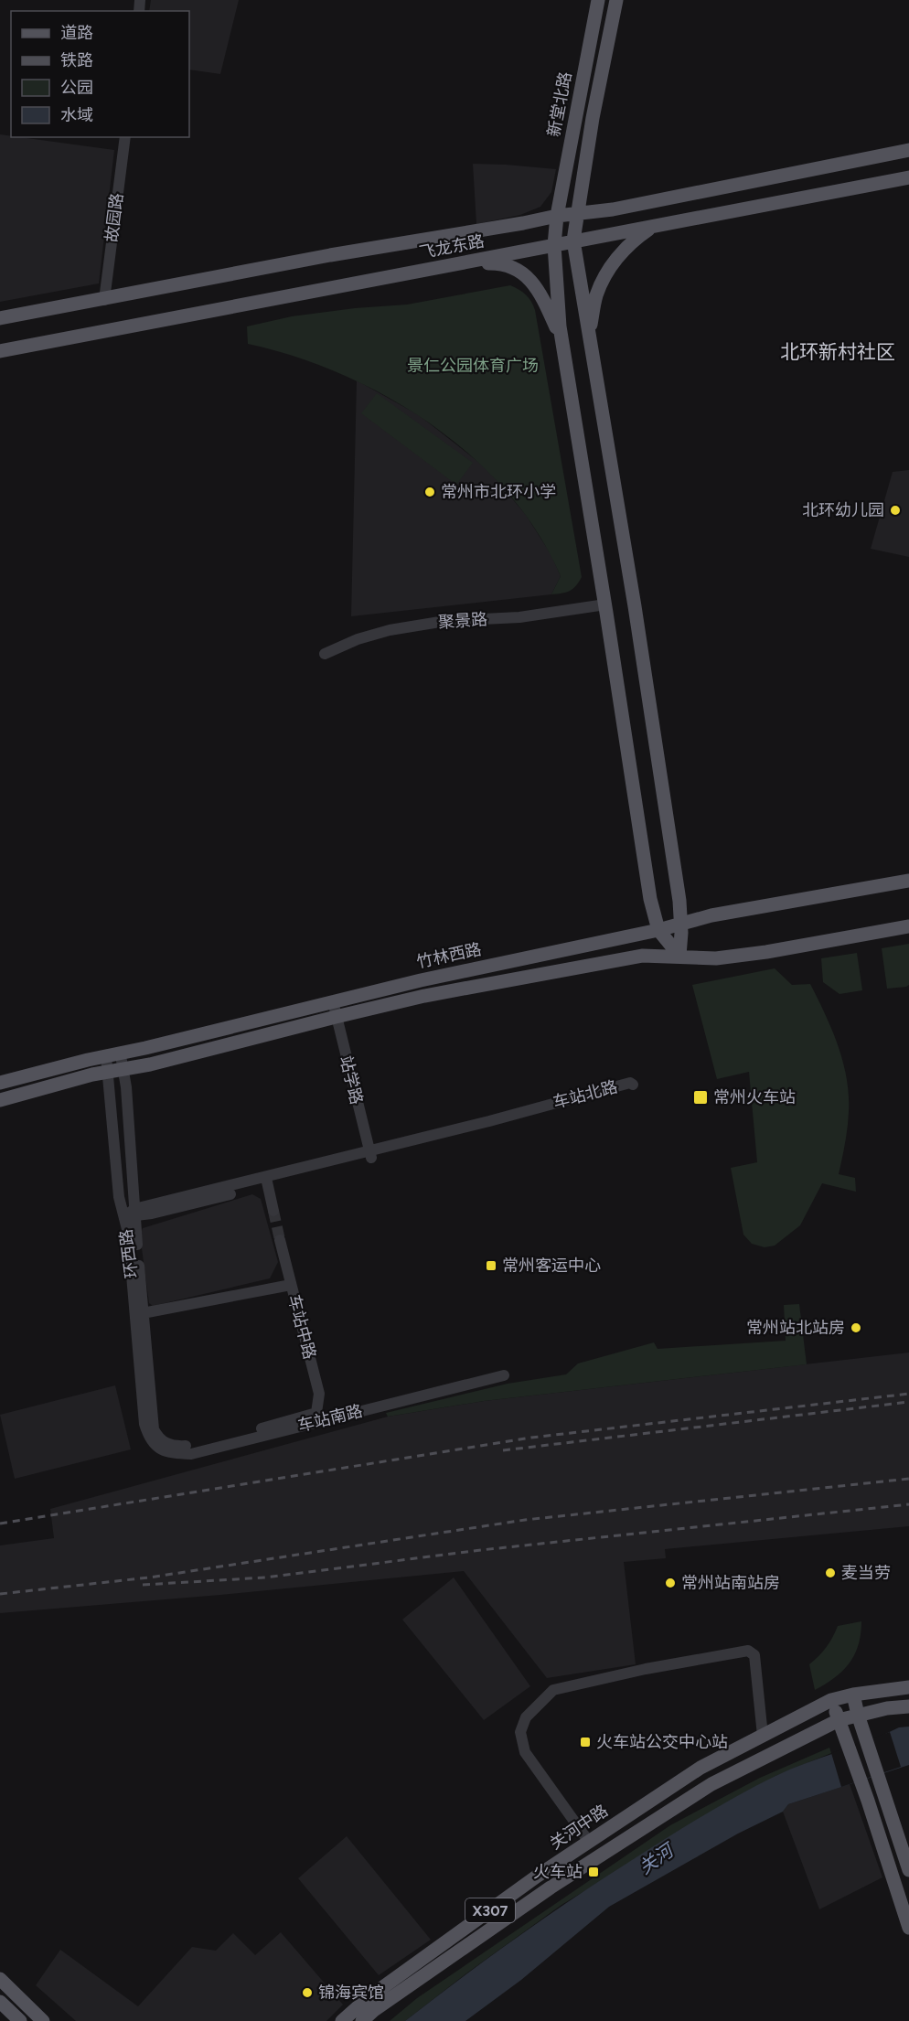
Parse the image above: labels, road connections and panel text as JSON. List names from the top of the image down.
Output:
{
  "streets": {
    "main road": [
      "新堂北路",
      "飞龙东路",
      "竹林西路",
      "关河中路",
      "X307"
    ],
    "street": [
      "故园路",
      "聚景路",
      "站学路",
      "车站北路",
      "环西路",
      "车站中路",
      "车站南路"
    ]
  },
  "crossings": [
    ["新堂北路", "飞龙东路"],
    ["新堂北路", "竹林西路"],
    ["故园路", "飞龙东路"],
    ["竹林西路", "站学路"],
    ["竹林西路", "环西路"],
    ["站学路", "车站北路"],
    ["车站北路", "环西路"],
    ["环西路", "车站南路"],
    ["车站中路", "车站南路"]
  ],
  "districts": ["北环新村社区"],
  "water": ["关河"],
  "parks": ["景仁公园体育广场"],
  "places": {
    "other": [
      "常州市北环小学",
      "北环幼儿园",
      "常州站北站房",
      "麦当劳",
      "常州站南站房",
      "锦海宾馆"
    ],
    "transit": [
      "常州火车站",
      "常州客运中心",
      "火车站公交中心站",
      "火车站"
    ]
  },
  "legend": [
    "道路",
    "铁路",
    "公园",
    "水域"
  ]
}
